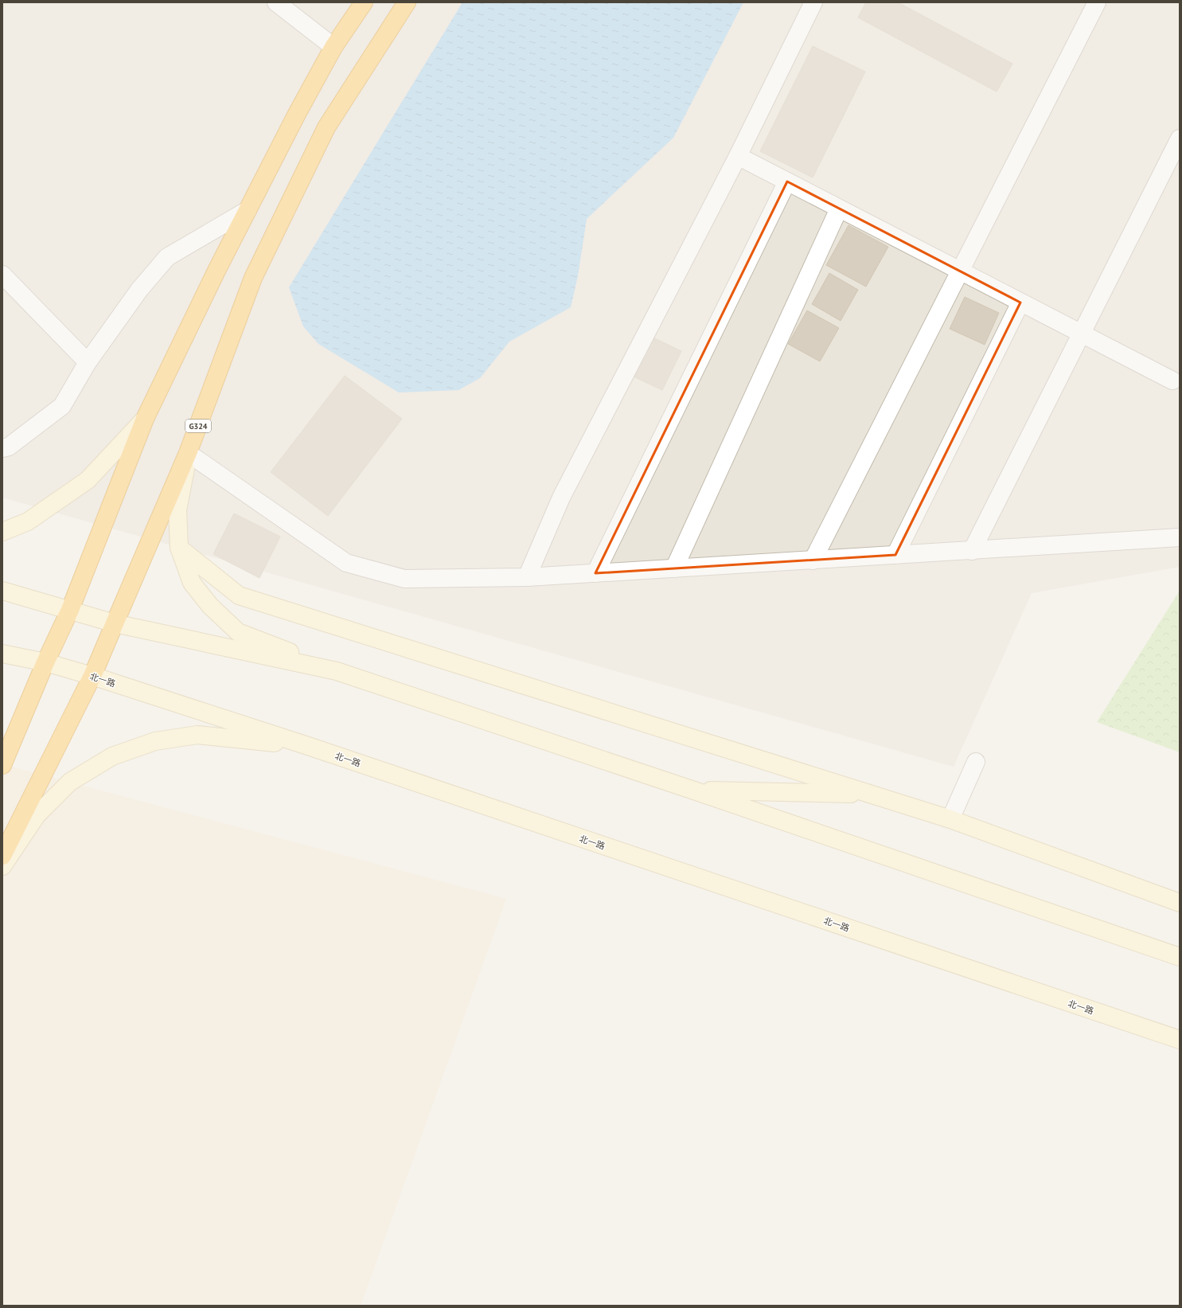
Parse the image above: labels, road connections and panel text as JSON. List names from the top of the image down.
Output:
{
  "streets": {
    "highway": ["G324"],
    "main road": ["北一路"]
  },
  "crossings": [
    ["G324", "北一路"]
  ]
}
